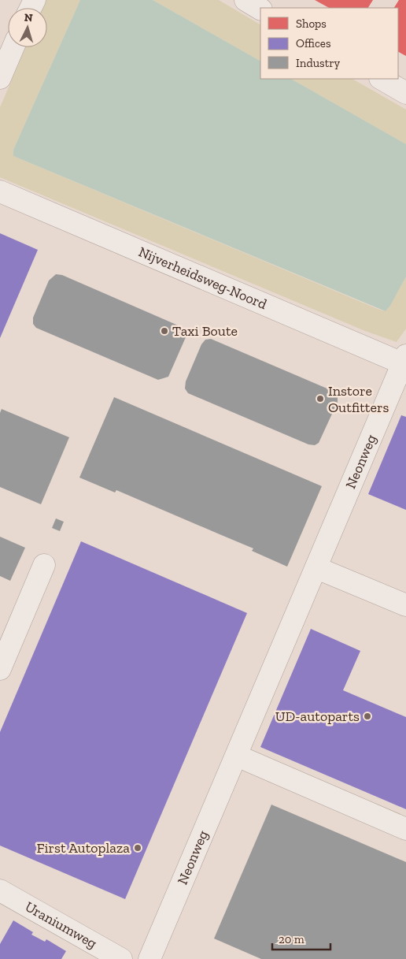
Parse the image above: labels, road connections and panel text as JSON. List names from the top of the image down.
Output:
{
  "streets": {
    "street": ["Nijverheidsweg-Noord", "Neonweg", "Uraniumweg"]
  },
  "crossings": [
    ["Nijverheidsweg-Noord", "Neonweg"]
  ],
  "places": [
    "Taxi Boute",
    "Instore Outfitters",
    "UD-autoparts",
    "First Autoplaza"
  ],
  "legend": ["Shops", "Offices", "Industry"],
  "scale_bar": "20 m",
  "north": "top"
}
